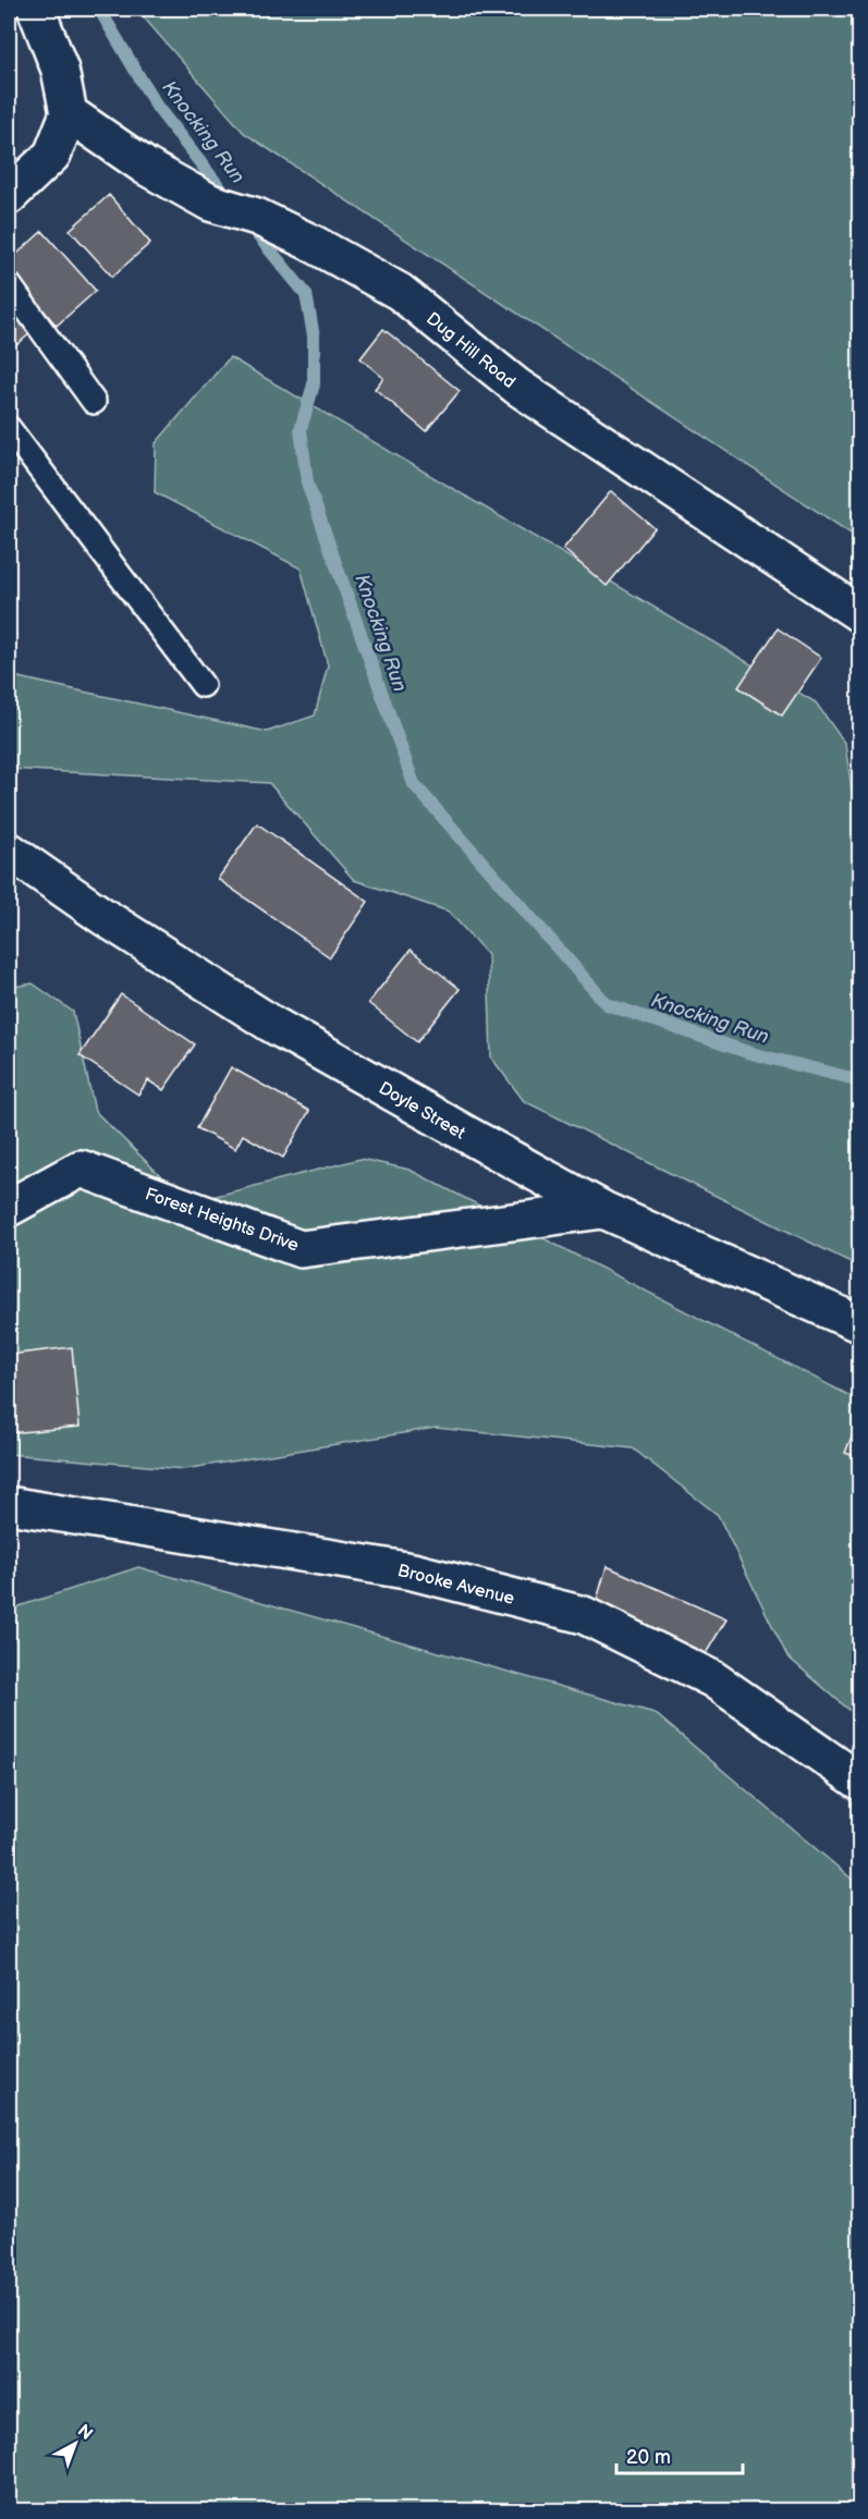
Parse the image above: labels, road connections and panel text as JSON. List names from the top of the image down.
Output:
{
  "streets": {
    "street": [
      "Dug Hill Road",
      "Doyle Street",
      "Forest Heights Drive",
      "Brooke Avenue"
    ]
  },
  "crossings": [
    ["Doyle Street", "Forest Heights Drive"]
  ],
  "water": ["Knocking Run"],
  "scale_bar": "20 m",
  "north": "top right"
}
